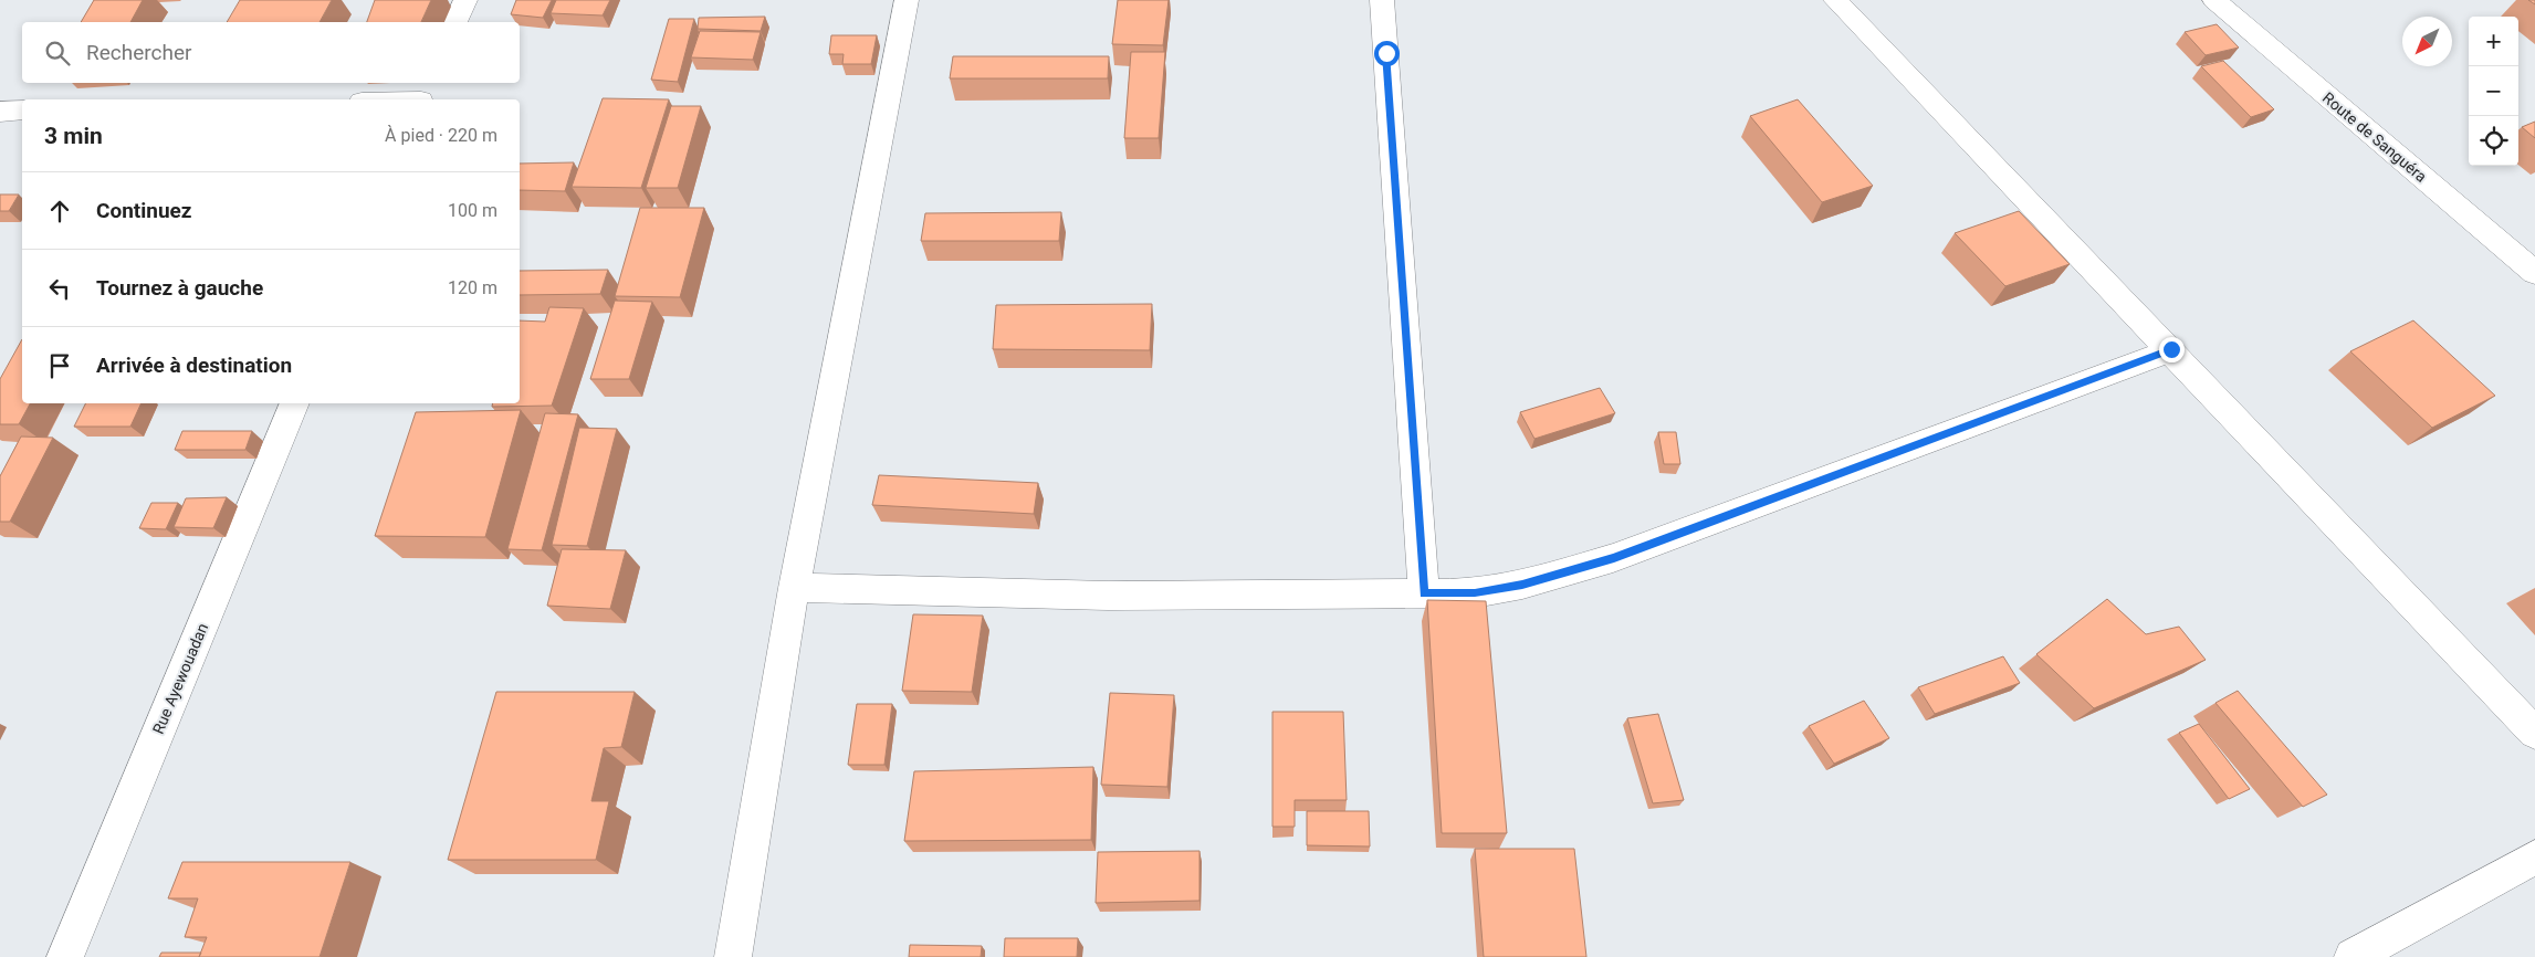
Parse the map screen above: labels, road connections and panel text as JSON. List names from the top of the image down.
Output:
{
  "streets": {
    "street": ["Route de Sanguéra", "Rue Ayewouadan"]
  },
  "north": "bottom left",
  "page": {
    "map_buttons": ["+", "−"],
    "search": "Rechercher",
    "heading": ["3 min", "À pied · 220 m"],
    "list": [
      ["Continuez", "100 m"],
      ["Tournez à gauche", "120 m"],
      "Arrivée à destination"
    ]
  }
}
